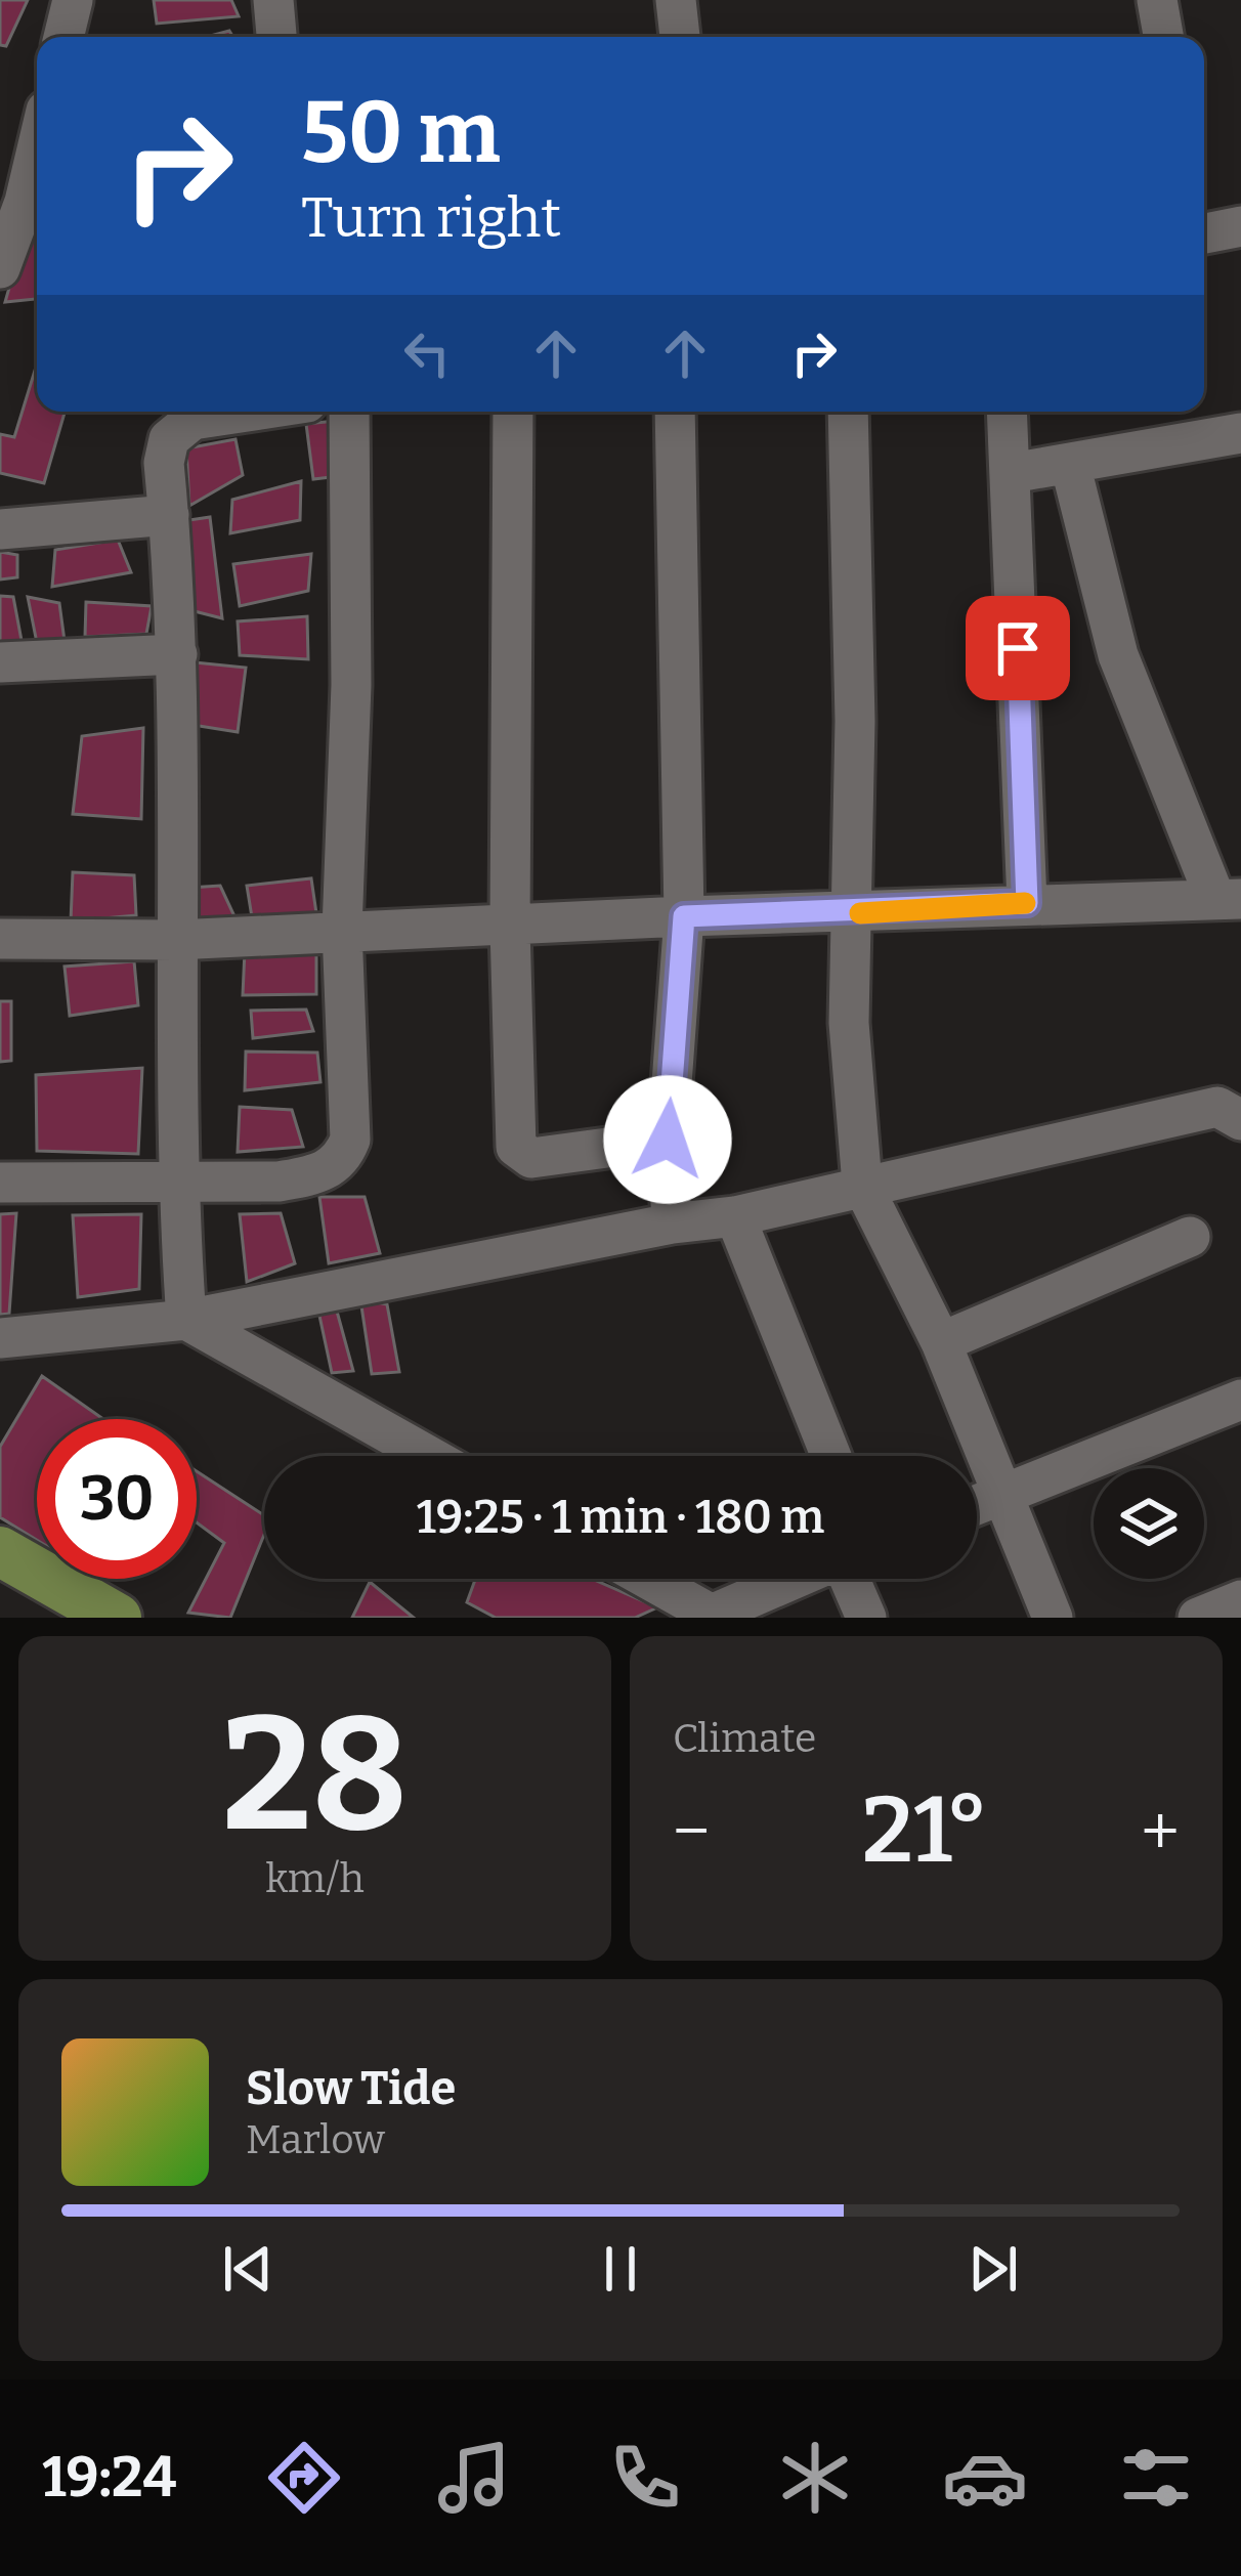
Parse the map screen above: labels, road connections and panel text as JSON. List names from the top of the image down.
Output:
{
  "page": {
    "turn": ["50 m", "Turn right"],
    "limit": "30",
    "trip": "19:25 · 1 min · 180 m",
    "tile": [
      ["28", "km/h"],
      "Climate"
    ],
    "heat": ["−", "21°", "+"],
    "song": ["Slow Tide", "Marlow"],
    "tabs": "19:24"
  }
}
